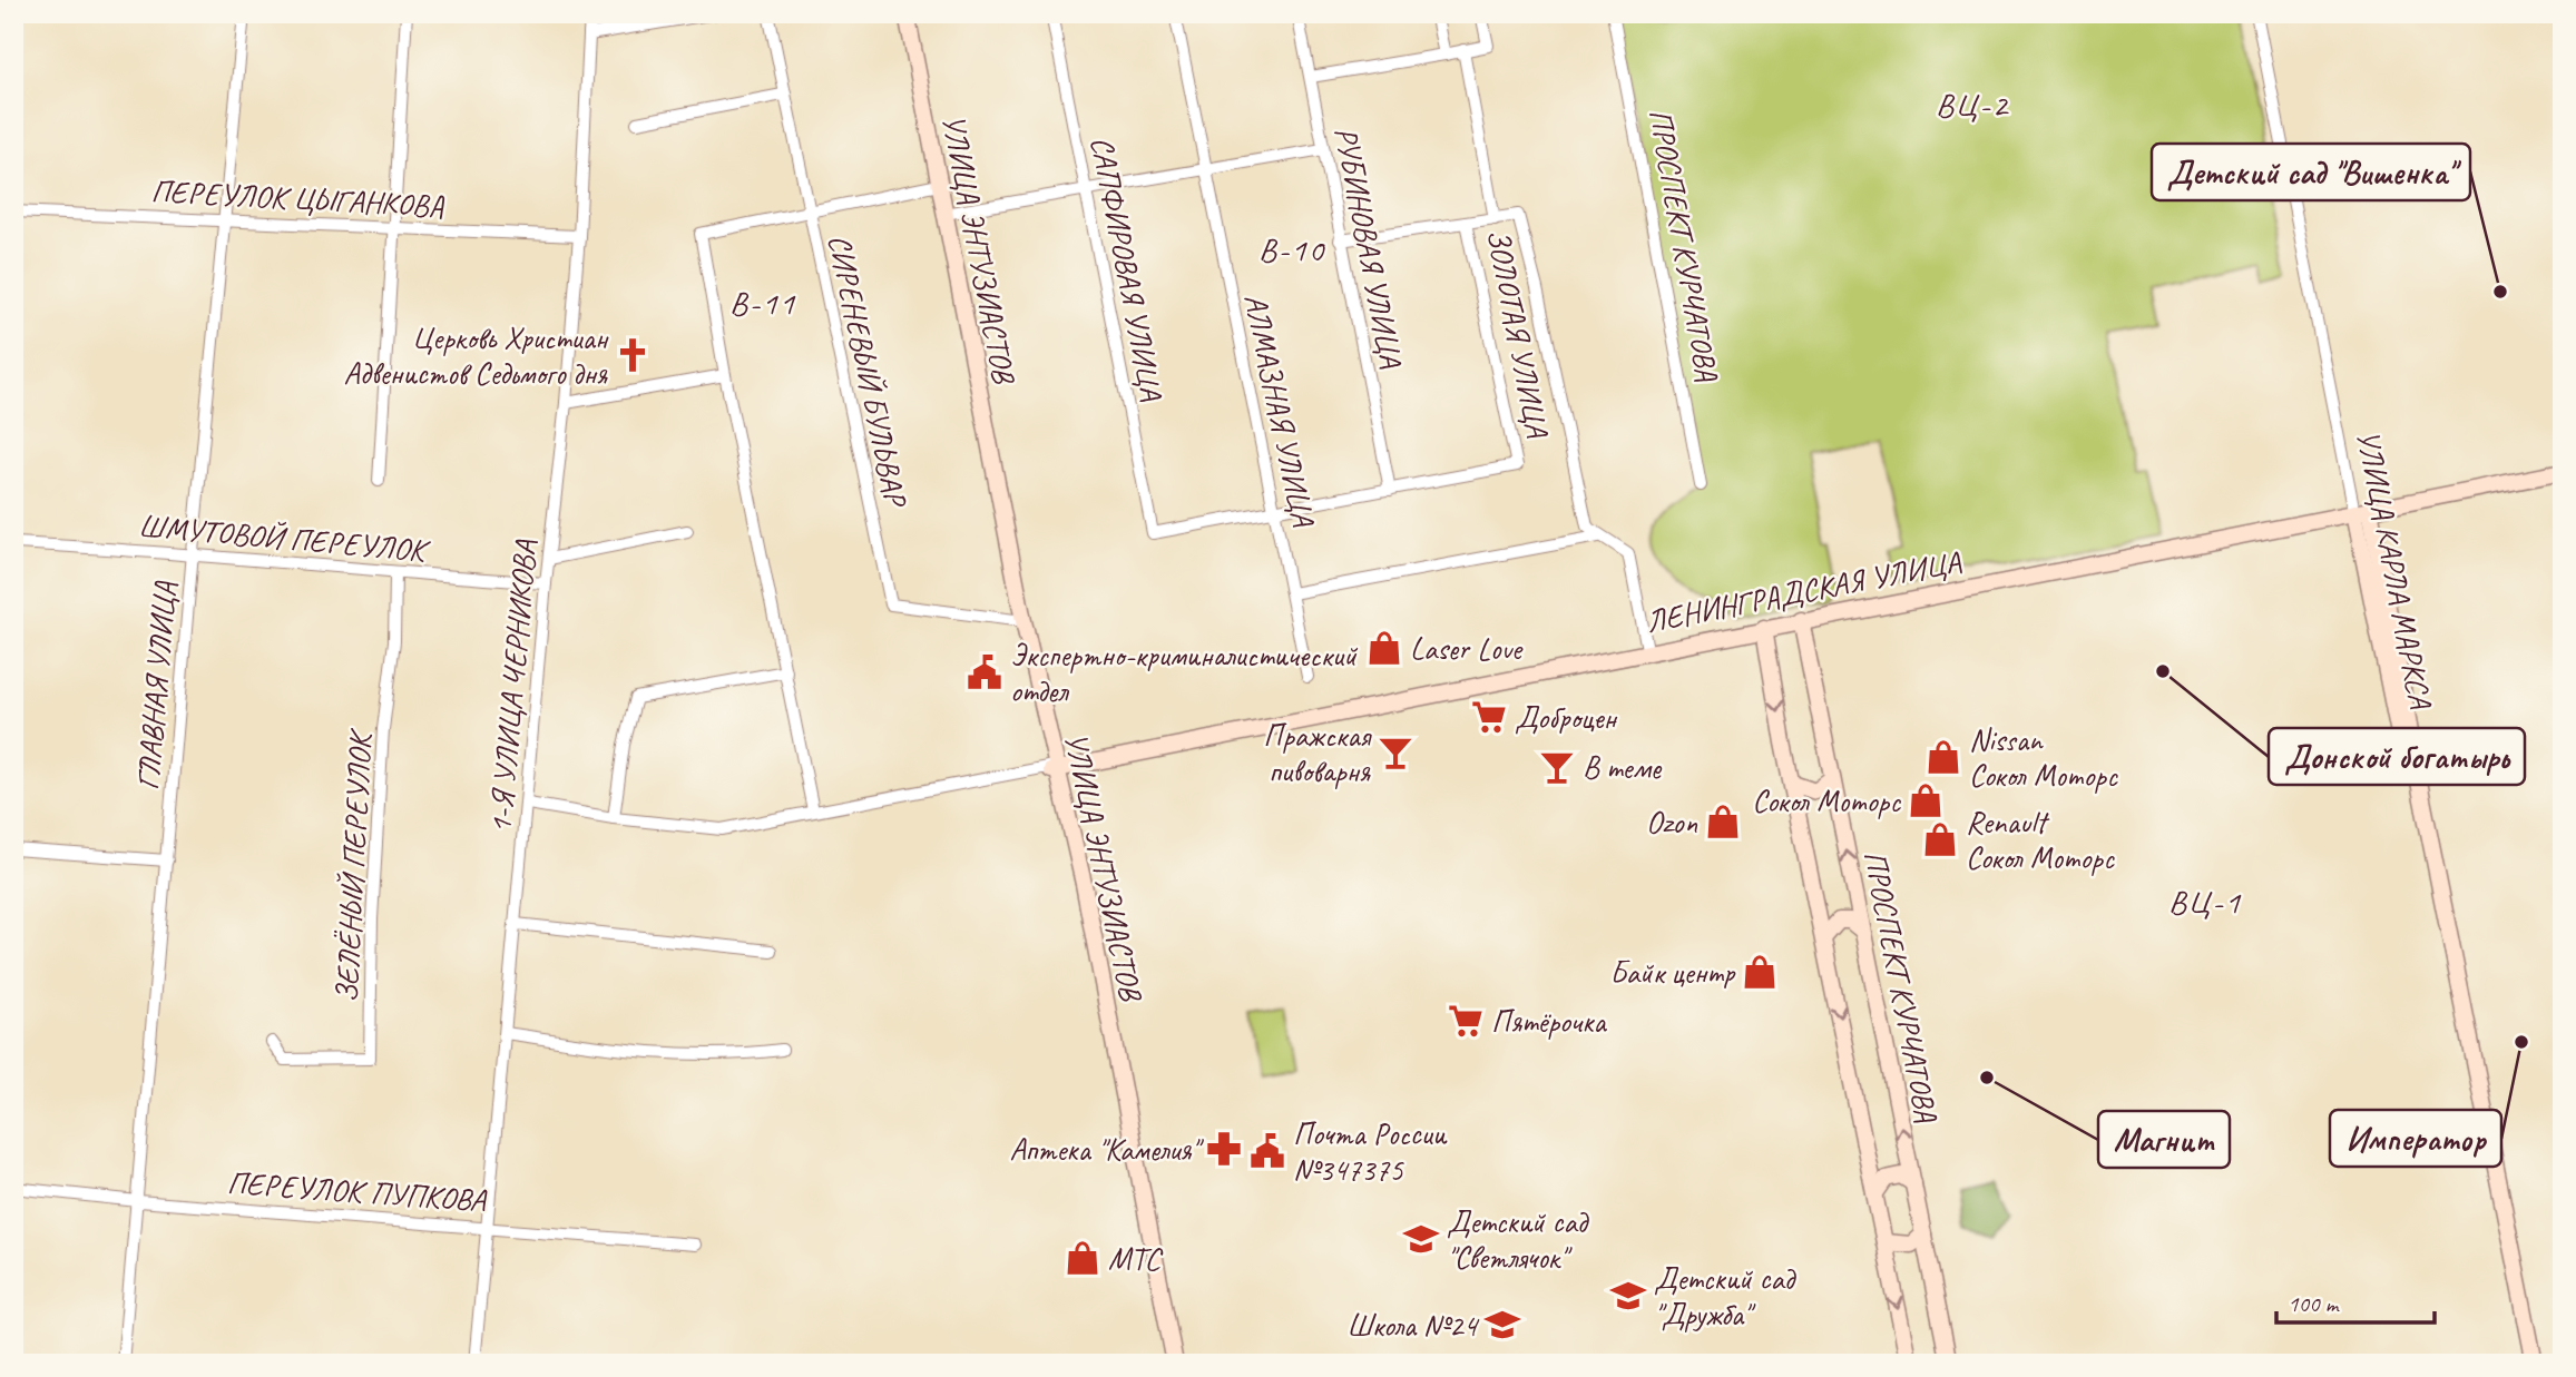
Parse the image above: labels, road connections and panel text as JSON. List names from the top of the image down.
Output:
{
  "streets": {
    "street": [
      "ПЕРЕУЛОК ЦЫГАНКОВА",
      "ПРОСПЕКТ КУРЧАТОВА",
      "РУБИНОВАЯ УЛИЦА",
      "УЛИЦА ЭНТУЗИАСТОВ",
      "САПФИРОВАЯ УЛИЦА",
      "ЗОЛОТАЯ УЛИЦА",
      "СИРЕНЕВЫЙ БУЛЬВАР",
      "АЛМАЗНАЯ УЛИЦА",
      "ШМУТОВОЙ ПЕРЕУЛОК",
      "УЛИЦА КАРЛА МАРКСА",
      "ЛЕНИНГРАДСКАЯ УЛИЦА",
      "ГЛАВНАЯ УЛИЦА",
      "1-Я УЛИЦА ЧЕРНИКОВА",
      "ЗЕЛЁНЫЙ ПЕРЕУЛОК",
      "ПЕРЕУЛОК ПУПКОВА"
    ]
  },
  "crossings": [
    ["ПЕРЕУЛОК ЦЫГАНКОВА", "ГЛАВНАЯ УЛИЦА"],
    ["ПЕРЕУЛОК ЦЫГАНКОВА", "1-Я УЛИЦА ЧЕРНИКОВА"],
    ["ПРОСПЕКТ КУРЧАТОВА", "ЛЕНИНГРАДСКАЯ УЛИЦА"],
    ["РУБИНОВАЯ УЛИЦА", "ЗОЛОТАЯ УЛИЦА"],
    ["УЛИЦА ЭНТУЗИАСТОВ", "СИРЕНЕВЫЙ БУЛЬВАР"],
    ["УЛИЦА ЭНТУЗИАСТОВ", "ЛЕНИНГРАДСКАЯ УЛИЦА"],
    ["САПФИРОВАЯ УЛИЦА", "АЛМАЗНАЯ УЛИЦА"],
    ["ШМУТОВОЙ ПЕРЕУЛОК", "ГЛАВНАЯ УЛИЦА"],
    ["ШМУТОВОЙ ПЕРЕУЛОК", "1-Я УЛИЦА ЧЕРНИКОВА"],
    ["ШМУТОВОЙ ПЕРЕУЛОК", "ЗЕЛЁНЫЙ ПЕРЕУЛОК"],
    ["УЛИЦА КАРЛА МАРКСА", "ЛЕНИНГРАДСКАЯ УЛИЦА"],
    ["ЛЕНИНГРАДСКАЯ УЛИЦА", "1-Я УЛИЦА ЧЕРНИКОВА"],
    ["ГЛАВНАЯ УЛИЦА", "ПЕРЕУЛОК ПУПКОВА"],
    ["1-Я УЛИЦА ЧЕРНИКОВА", "ПЕРЕУЛОК ПУПКОВА"]
  ],
  "districts": [
    "ВЦ-2",
    "В-10",
    "В-11",
    "ВЦ-1"
  ],
  "places": {
    "other": [
      "Детский сад \"Вишенка\"",
      "Донской богатырь",
      "Император",
      "Магнит"
    ],
    "church": ["Церковь Христиан Адвенистов Седьмого дня"],
    "shop": [
      "Laser Love",
      "Nissan Сокол Моторс",
      "Сокол Моторс",
      "Ozon",
      "Renault Сокол Моторс",
      "Байк центр",
      "МТС"
    ],
    "public building": ["Экспертно-криминалистический отдел", "Почта России №347375"],
    "supermarket": ["Доброцен", "Пятёрочка"],
    "bar": ["Пражская пивоварня", "В теме"],
    "pharmacy": ["Аптека \"Камелия\""],
    "school or university": ["Детский сад \"Светлячок\"", "Детский сад \"Дружба\"", "Школа №24"]
  },
  "scale_bar": "100 m"
}
